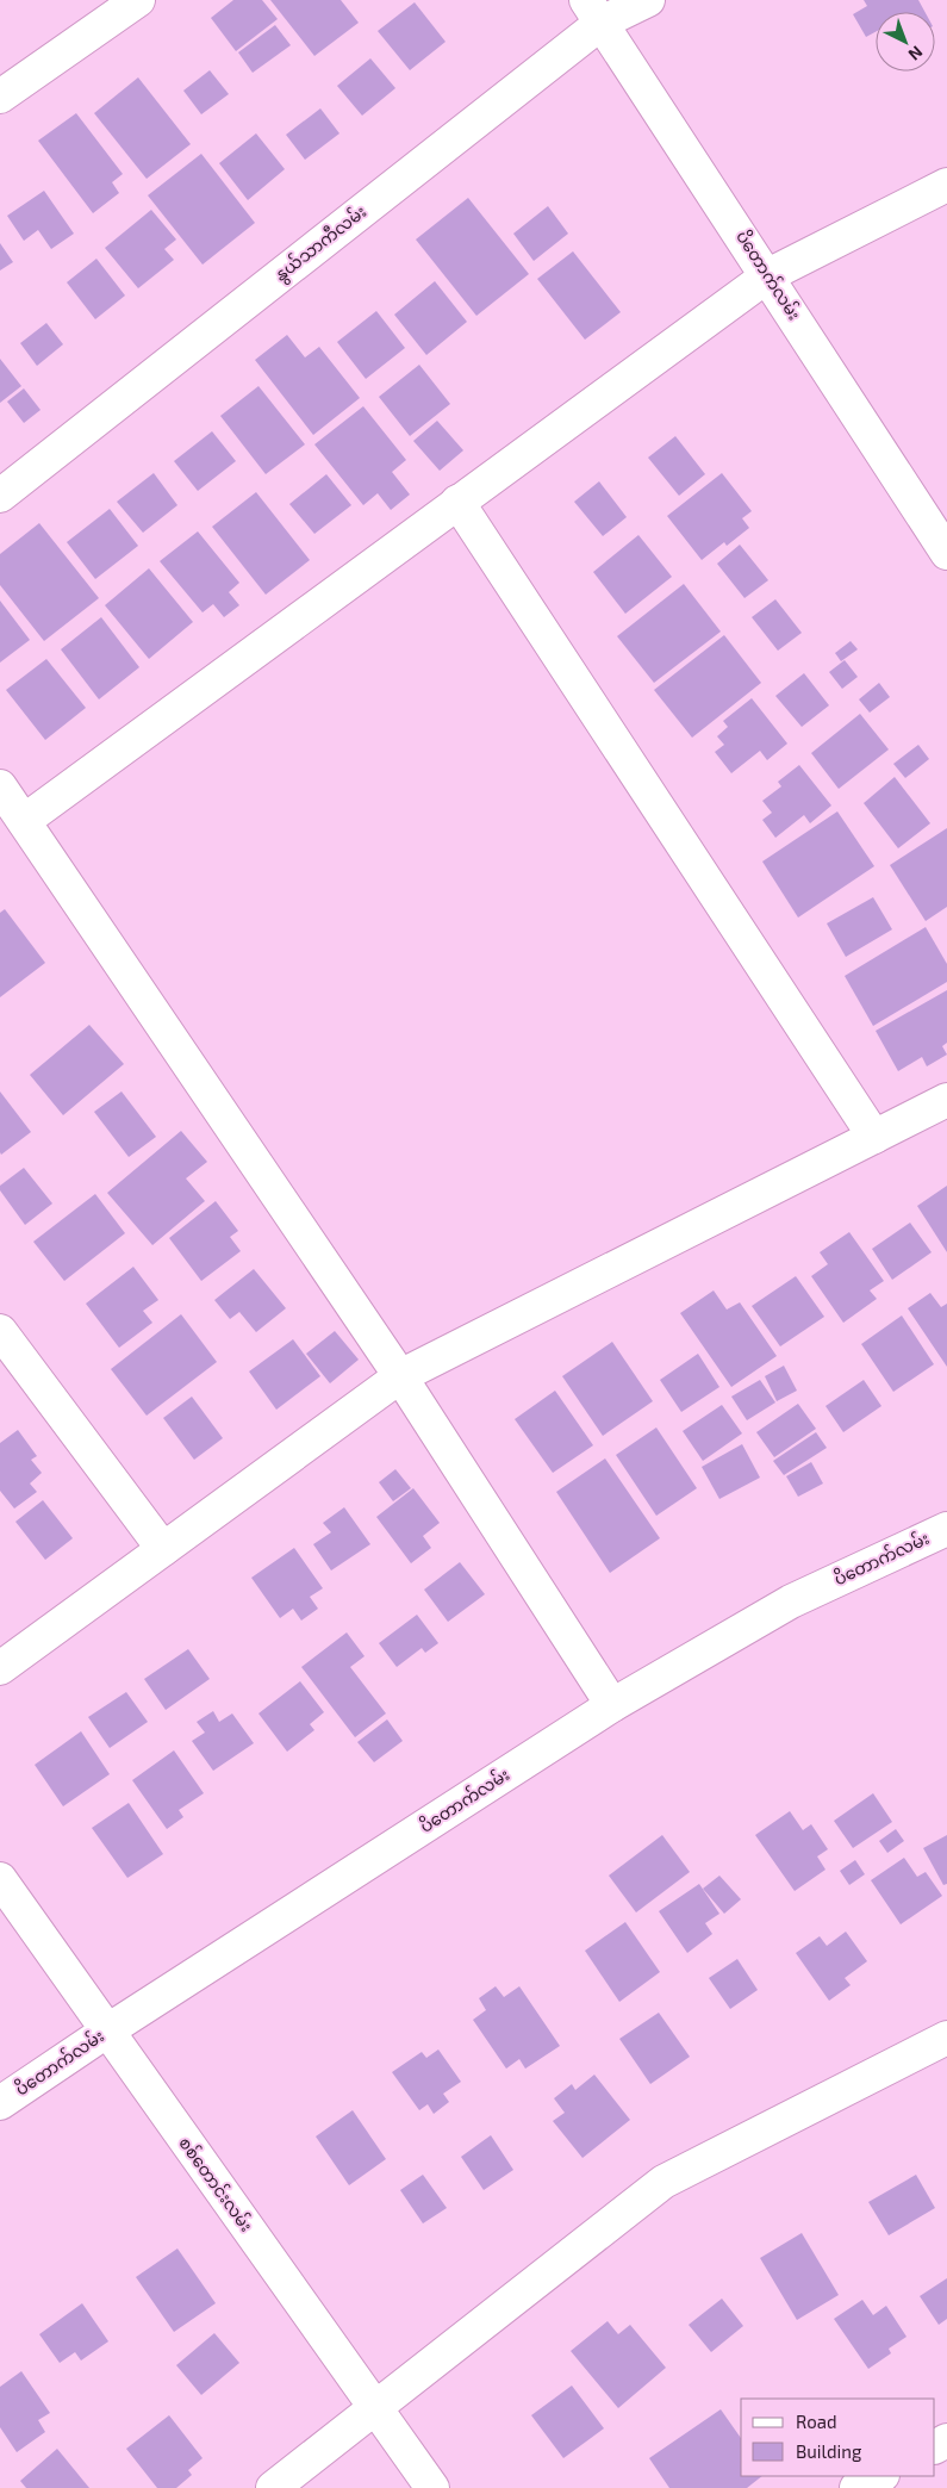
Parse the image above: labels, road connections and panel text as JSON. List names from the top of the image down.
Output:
{
  "streets": {
    "street": ["နွယ်သာကီလမ်း", "ပိတောက်လမ်း", "စစ်တောင်းလမ်း"]
  },
  "crossings": [
    ["နွယ်သာကီလမ်း", "ပိတောက်လမ်း"],
    ["ပိတောက်လမ်း", "စစ်တောင်းလမ်း"]
  ],
  "legend": ["Road", "Building"],
  "north": "bottom right"
}
